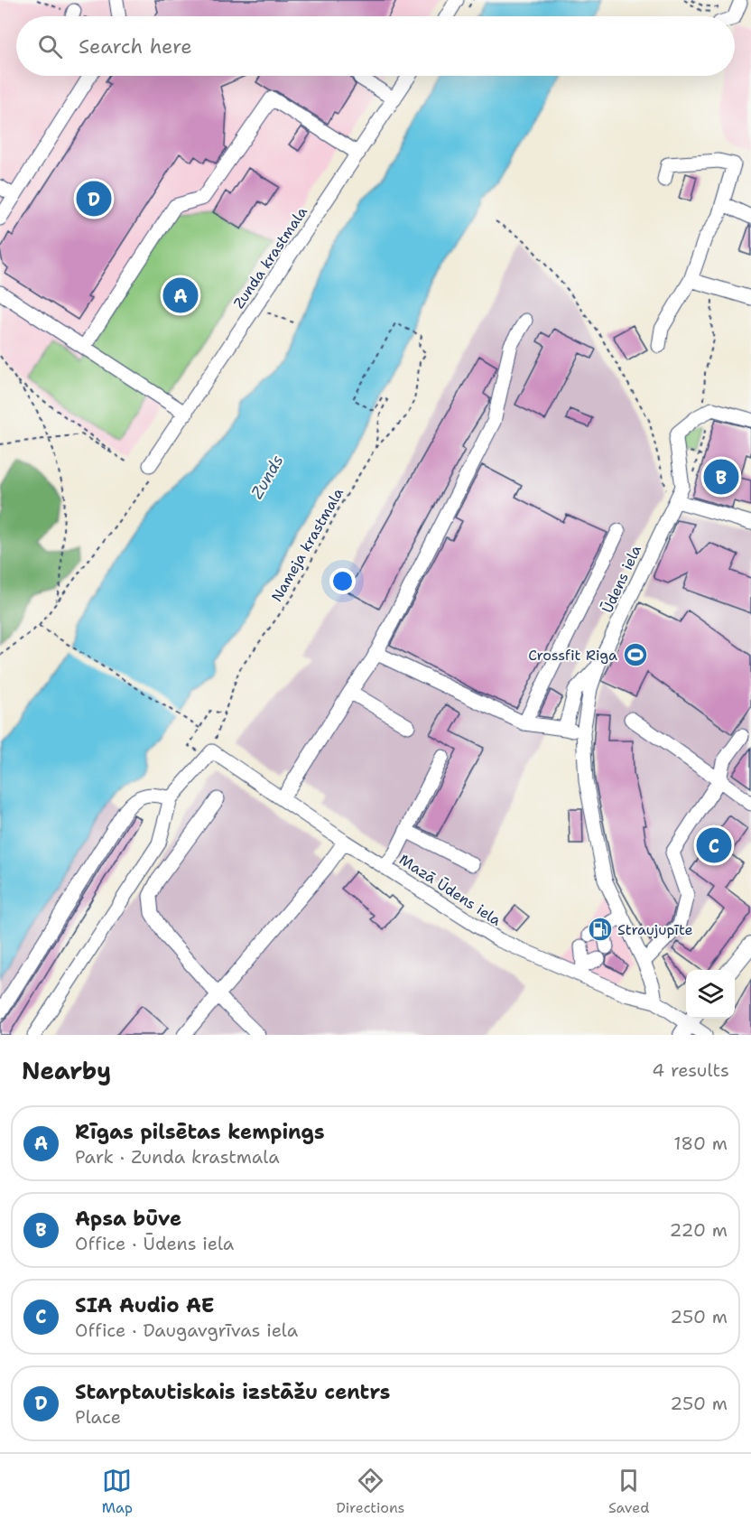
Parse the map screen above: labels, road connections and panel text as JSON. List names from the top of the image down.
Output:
{
  "streets": {
    "street": ["Zunda krastmala", "Ūdens iela", "Mazā Ūdens iela"],
    "path": ["Nameja krastmala"]
  },
  "crossings": [
    ["Nameja krastmala", "Mazā Ūdens iela"],
    ["Ūdens iela", "Mazā Ūdens iela"]
  ],
  "water": ["Zunds"],
  "places": {
    "sports": ["Crossfit Riga"],
    "fuel station": ["Straujupīte"]
  },
  "page": {
    "search": "Search here",
    "pins": [
      "D",
      "A",
      "B",
      "C"
    ],
    "heading": ["Nearby", "4 results"],
    "list": [
      {
        "mark": "A",
        "name": "Rīgas pilsētas kempings",
        "note": "Park · Zunda krastmala",
        "value": "180 m"
      },
      {
        "mark": "B",
        "name": "Apsa būve",
        "note": "Office · Ūdens iela",
        "value": "220 m"
      },
      {
        "mark": "C",
        "name": "SIA Audio AE",
        "note": "Office · Daugavgrīvas iela",
        "value": "250 m"
      },
      {
        "mark": "D",
        "name": "Starptautiskais izstāžu centrs",
        "note": "Place",
        "value": "250 m"
      }
    ],
    "nav": ["Map", "Directions", "Saved"]
  }
}
